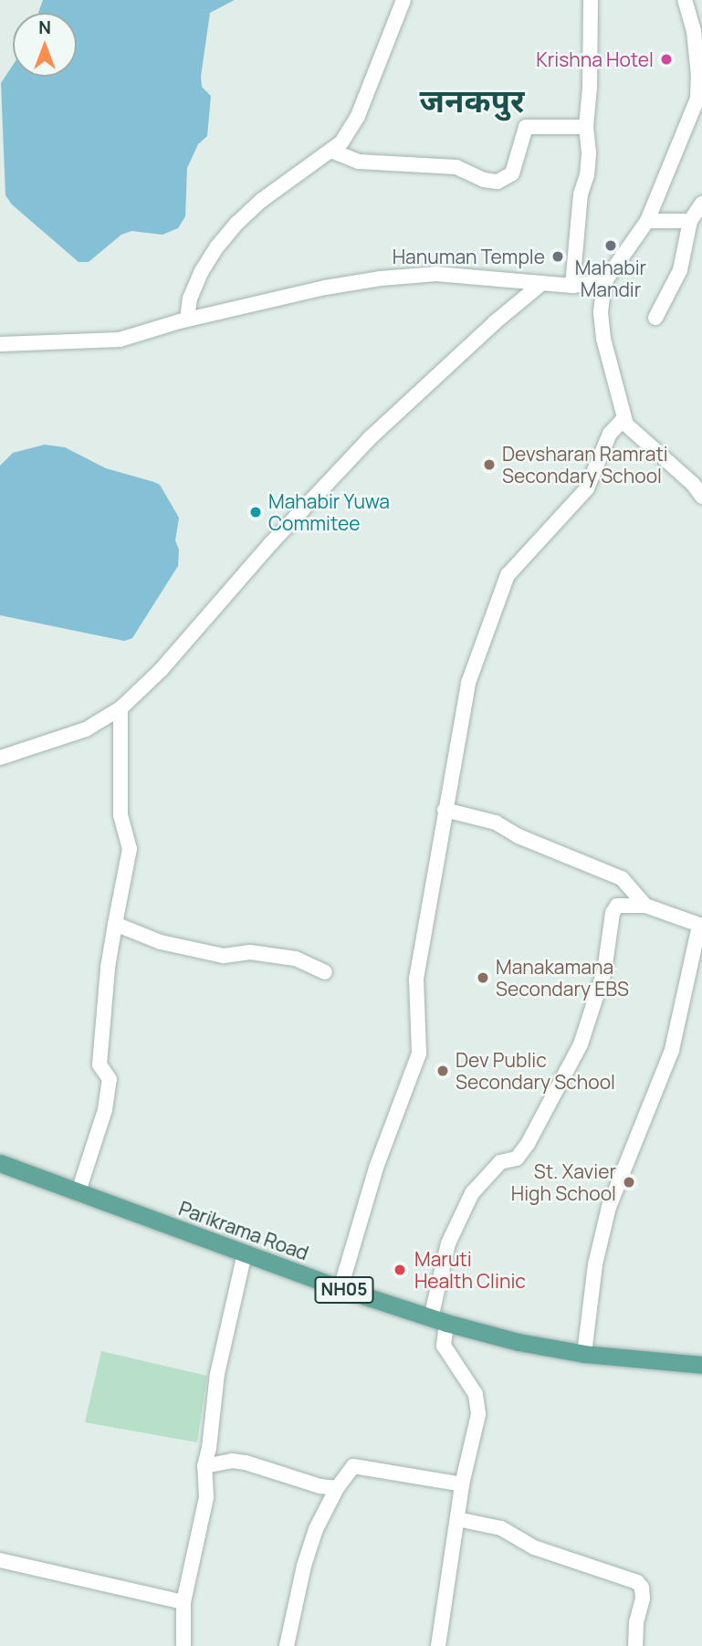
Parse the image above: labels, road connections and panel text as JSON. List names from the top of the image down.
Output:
{
  "streets": {
    "main road": ["Parikrama Road", "NH05"]
  },
  "districts": ["जनकपुर"],
  "places": [
    "Krishna Hotel",
    "Mahabir Mandir",
    "Hanuman Temple",
    "Devsharan Ramrati Secondary School",
    "Mahabir Yuwa Commitee",
    "Manakamana Secondary EBS",
    "Dev Public Secondary School",
    "St. Xavier High School",
    "Maruti Health Clinic"
  ],
  "north": "top"
}
